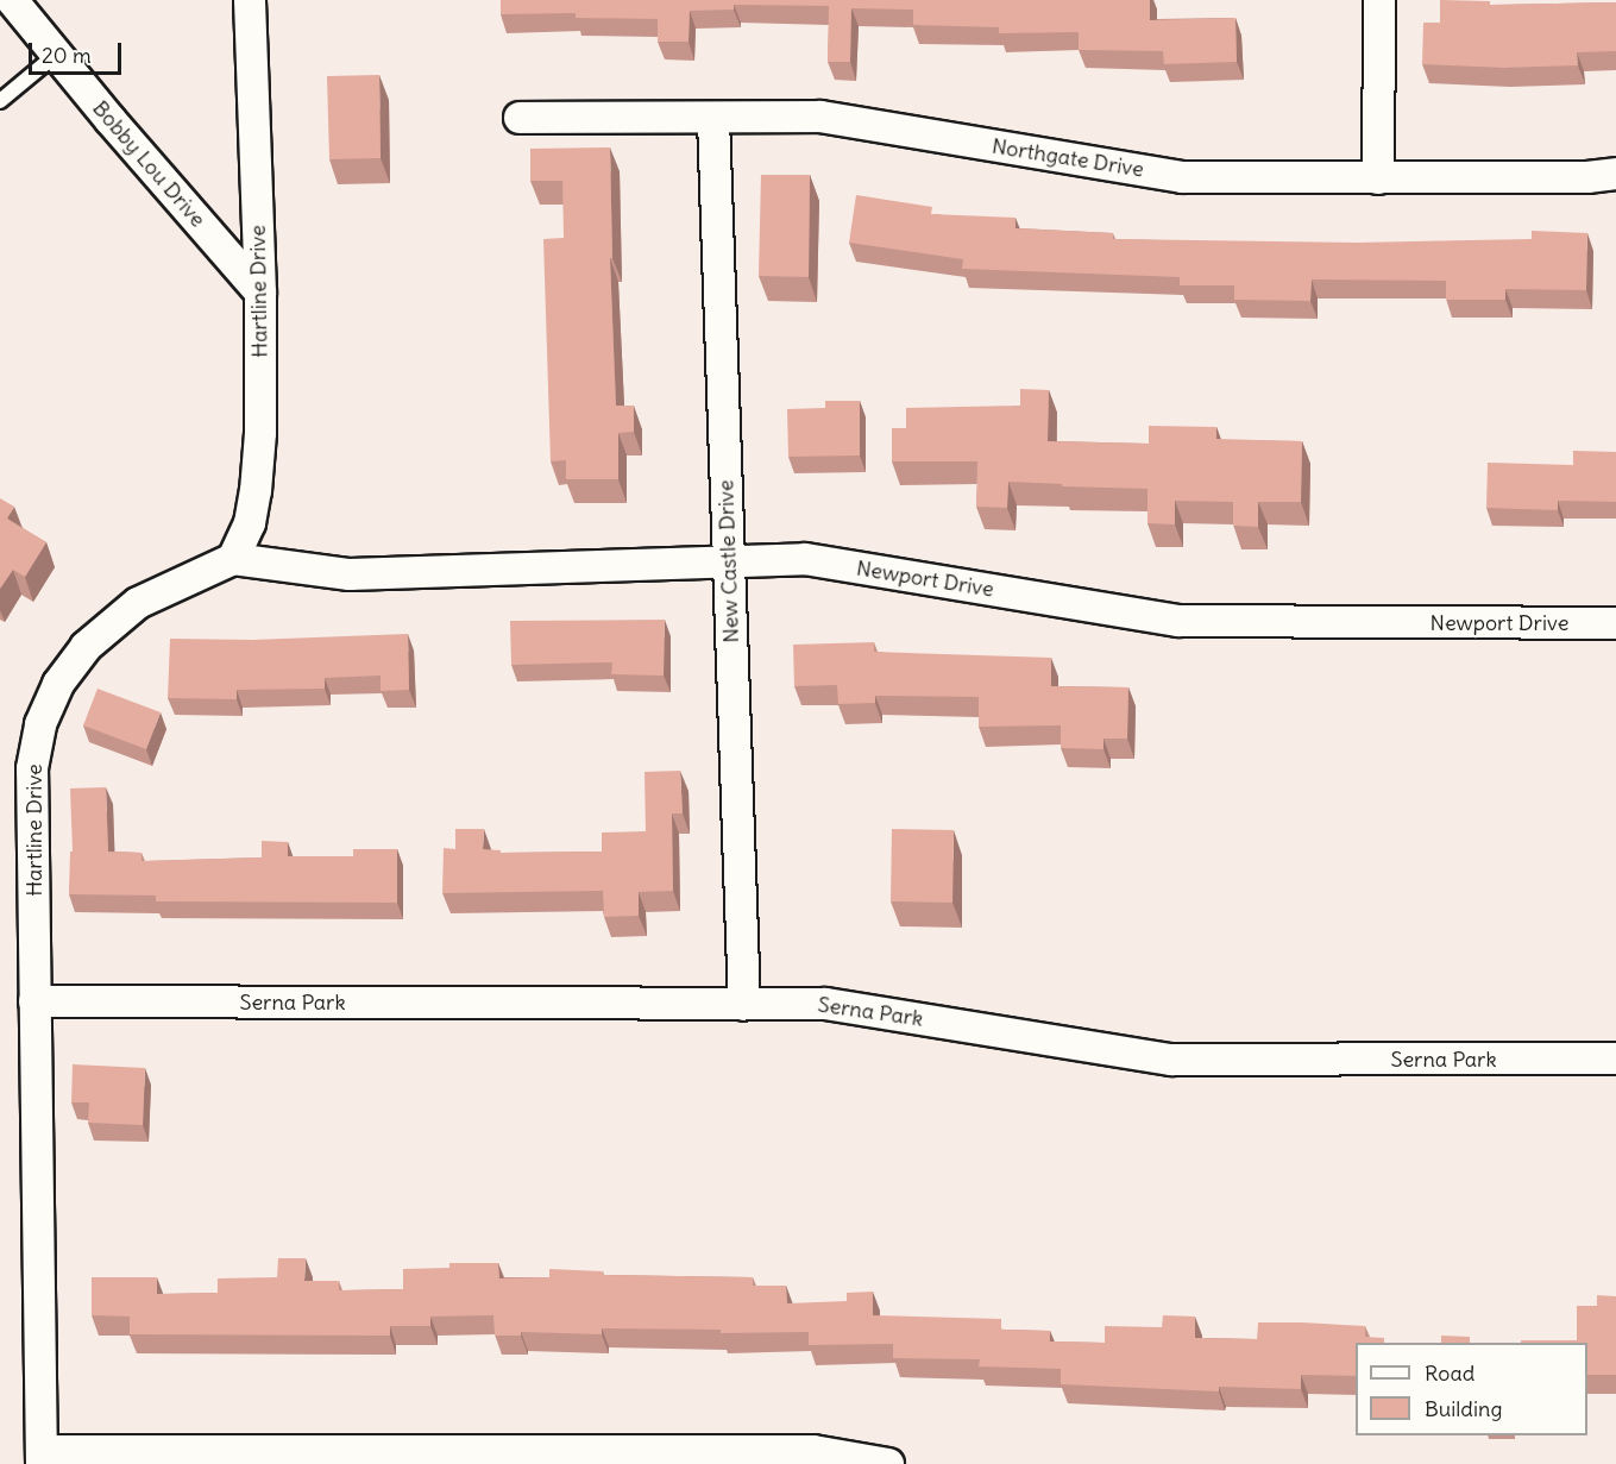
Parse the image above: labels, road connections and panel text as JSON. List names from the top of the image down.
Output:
{
  "streets": {
    "street": [
      "Northgate Drive",
      "Bobby Lou Drive",
      "Hartline Drive",
      "New Castle Drive",
      "Newport Drive",
      "Serna Park"
    ]
  },
  "crossings": [
    ["Northgate Drive", "New Castle Drive"],
    ["Bobby Lou Drive", "Hartline Drive"],
    ["Hartline Drive", "Newport Drive"],
    ["Hartline Drive", "Serna Park"],
    ["New Castle Drive", "Newport Drive"],
    ["New Castle Drive", "Serna Park"]
  ],
  "legend": ["Road", "Building"],
  "scale_bar": "20 m"
}
